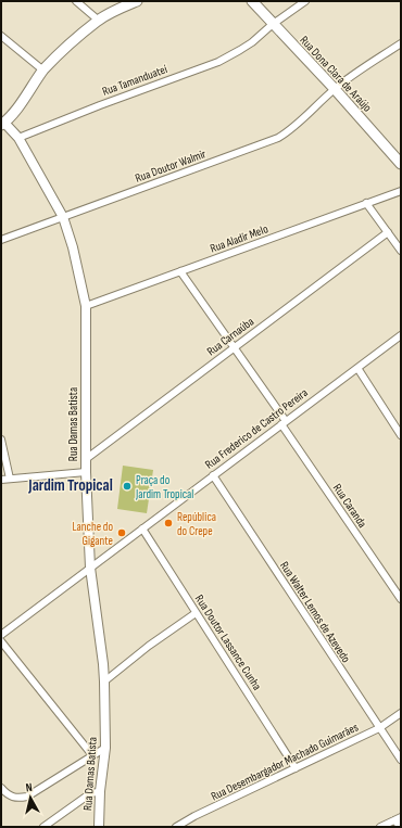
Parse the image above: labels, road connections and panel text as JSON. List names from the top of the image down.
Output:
{
  "streets": {
    "main road": ["Rua Dona Clara de Araújo"],
    "street": [
      "Rua Tamanduateí",
      "Rua Doutor Walmir",
      "Rua Aladir Melo",
      "Rua Carnaúba",
      "Rua Damas Batista",
      "Rua Frederico de Castro Pereira",
      "Rua Caranda",
      "Rua Walter Lemos de Azevedo",
      "Rua Doutor Lassance Cunha",
      "Rua Desembargador Machado Guimarães"
    ]
  },
  "crossings": [
    ["Rua Dona Clara de Araújo", "Rua Tamanduateí"],
    ["Rua Dona Clara de Araújo", "Rua Doutor Walmir"],
    ["Rua Tamanduateí", "Rua Damas Batista"],
    ["Rua Doutor Walmir", "Rua Damas Batista"],
    ["Rua Aladir Melo", "Rua Damas Batista"],
    ["Rua Aladir Melo", "Rua Caranda"],
    ["Rua Carnaúba", "Rua Damas Batista"],
    ["Rua Carnaúba", "Rua Caranda"],
    ["Rua Damas Batista", "Rua Frederico de Castro Pereira"],
    ["Rua Frederico de Castro Pereira", "Rua Caranda"],
    ["Rua Frederico de Castro Pereira", "Rua Walter Lemos de Azevedo"],
    ["Rua Frederico de Castro Pereira", "Rua Doutor Lassance Cunha"],
    ["Rua Walter Lemos de Azevedo", "Rua Desembargador Machado Guimarães"],
    ["Rua Doutor Lassance Cunha", "Rua Desembargador Machado Guimarães"]
  ],
  "districts": ["Jardim Tropical"],
  "places": ["Praça do Jardim Tropical", "República do Crepe", "Lanche do Gigante"],
  "north": "top"
}
